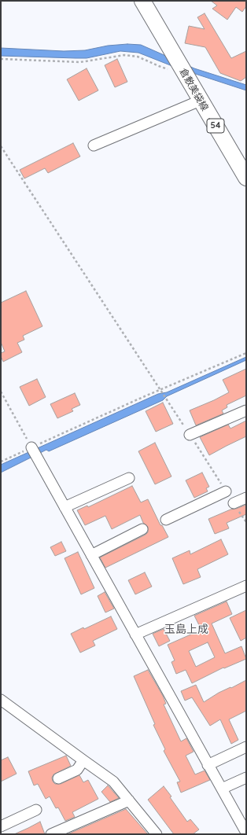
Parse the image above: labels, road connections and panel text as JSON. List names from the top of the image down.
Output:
{
  "streets": {
    "main road": ["倉敷美袋線", "54"]
  },
  "districts": ["玉島上成"]
}
